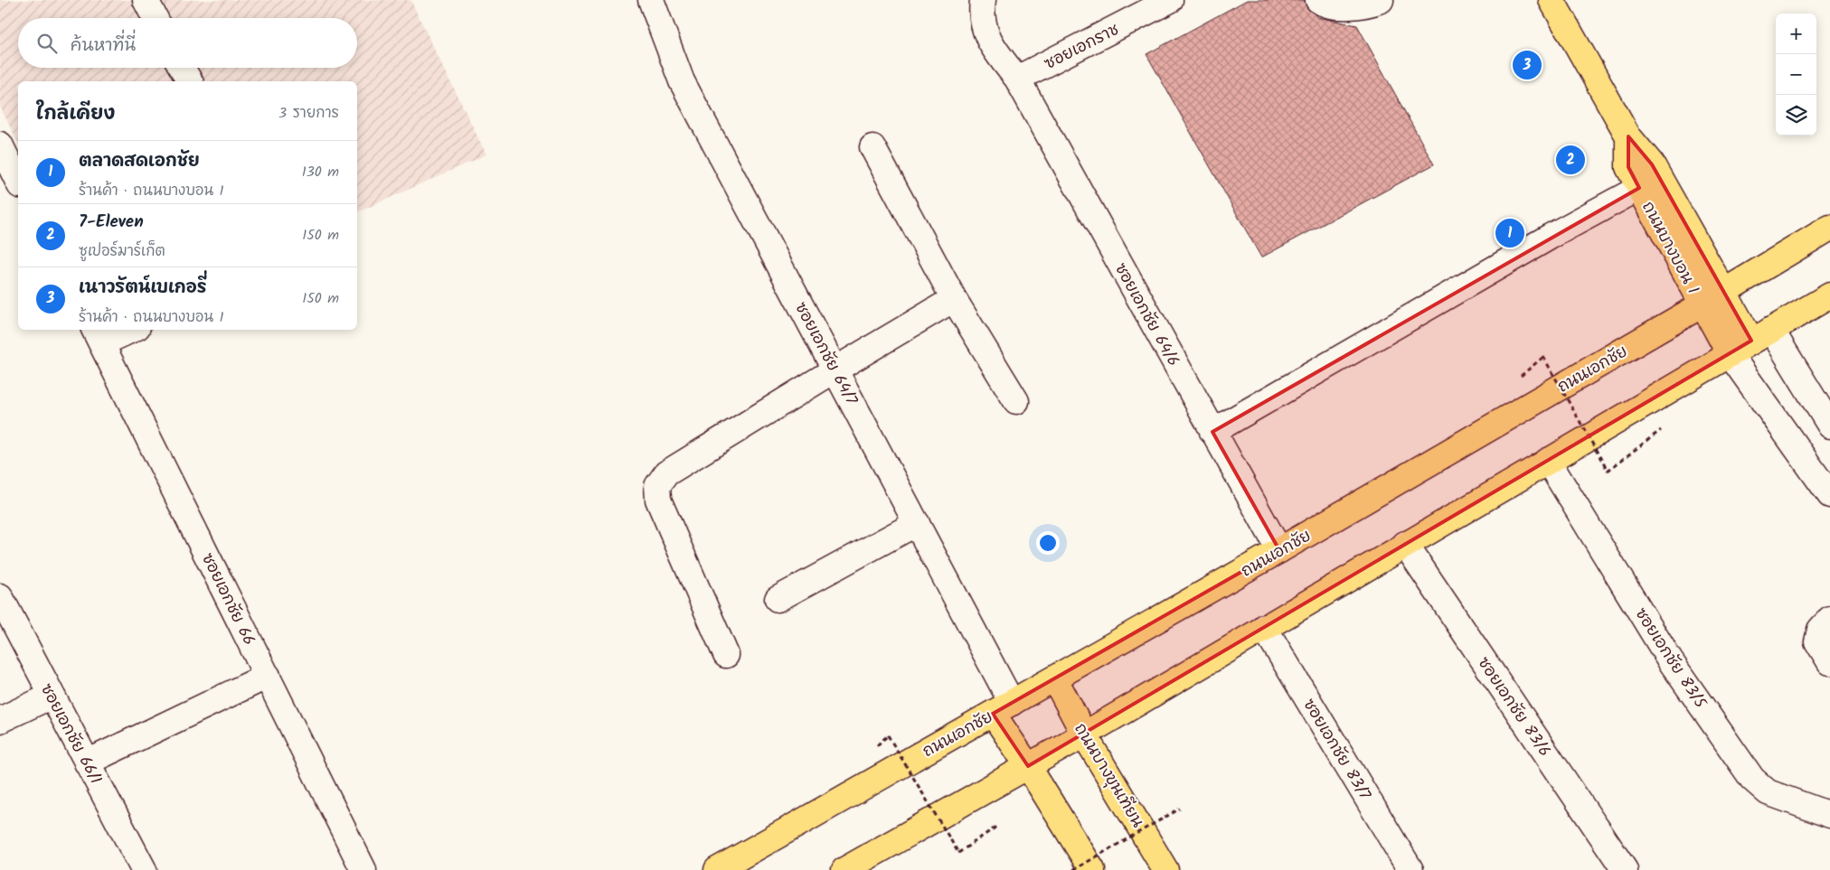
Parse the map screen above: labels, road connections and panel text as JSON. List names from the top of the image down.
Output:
{
  "streets": {
    "main road": ["ถนนบางบอน 1", "ถนนเอกชัย", "ถนนบางขุนเทียน"],
    "street": [
      "ซอยเอกราช",
      "ซอยเอกชัย 64/6",
      "ซอยเอกชัย 64/7",
      "ซอยเอกชัย 66",
      "ซอยเอกชัย 83/5",
      "ซอยเอกชัย 83/6",
      "ซอยเอกชัย 66/1",
      "ซอยเอกชัย 83/7"
    ]
  },
  "crossings": [
    ["ซอยเอกราช", "ซอยเอกชัย 64/6"],
    ["ถนนบางบอน 1", "ถนนเอกชัย"],
    ["ซอยเอกชัย 64/6", "ถนนเอกชัย"],
    ["ซอยเอกชัย 64/7", "ถนนเอกชัย"],
    ["ถนนเอกชัย", "ถนนบางขุนเทียน"]
  ],
  "page": {
    "map_buttons": ["+", "−"],
    "search": "ค้นหาที่นี่",
    "pins": ["3", "2", "1"],
    "heading": ["ใกล้เคียง", "3 รายการ"],
    "list": [
      {
        "mark": "1",
        "name": "ตลาดสดเอกชัย",
        "note": "ร้านค้า · ถนนบางบอน 1",
        "value": "130 m"
      },
      {
        "mark": "2",
        "name": "7-Eleven",
        "note": "ซูเปอร์มาร์เก็ต",
        "value": "150 m"
      },
      {
        "mark": "3",
        "name": "เนาวรัตน์เบเกอรี่",
        "note": "ร้านค้า · ถนนบางบอน 1",
        "value": "150 m"
      }
    ]
  }
}
